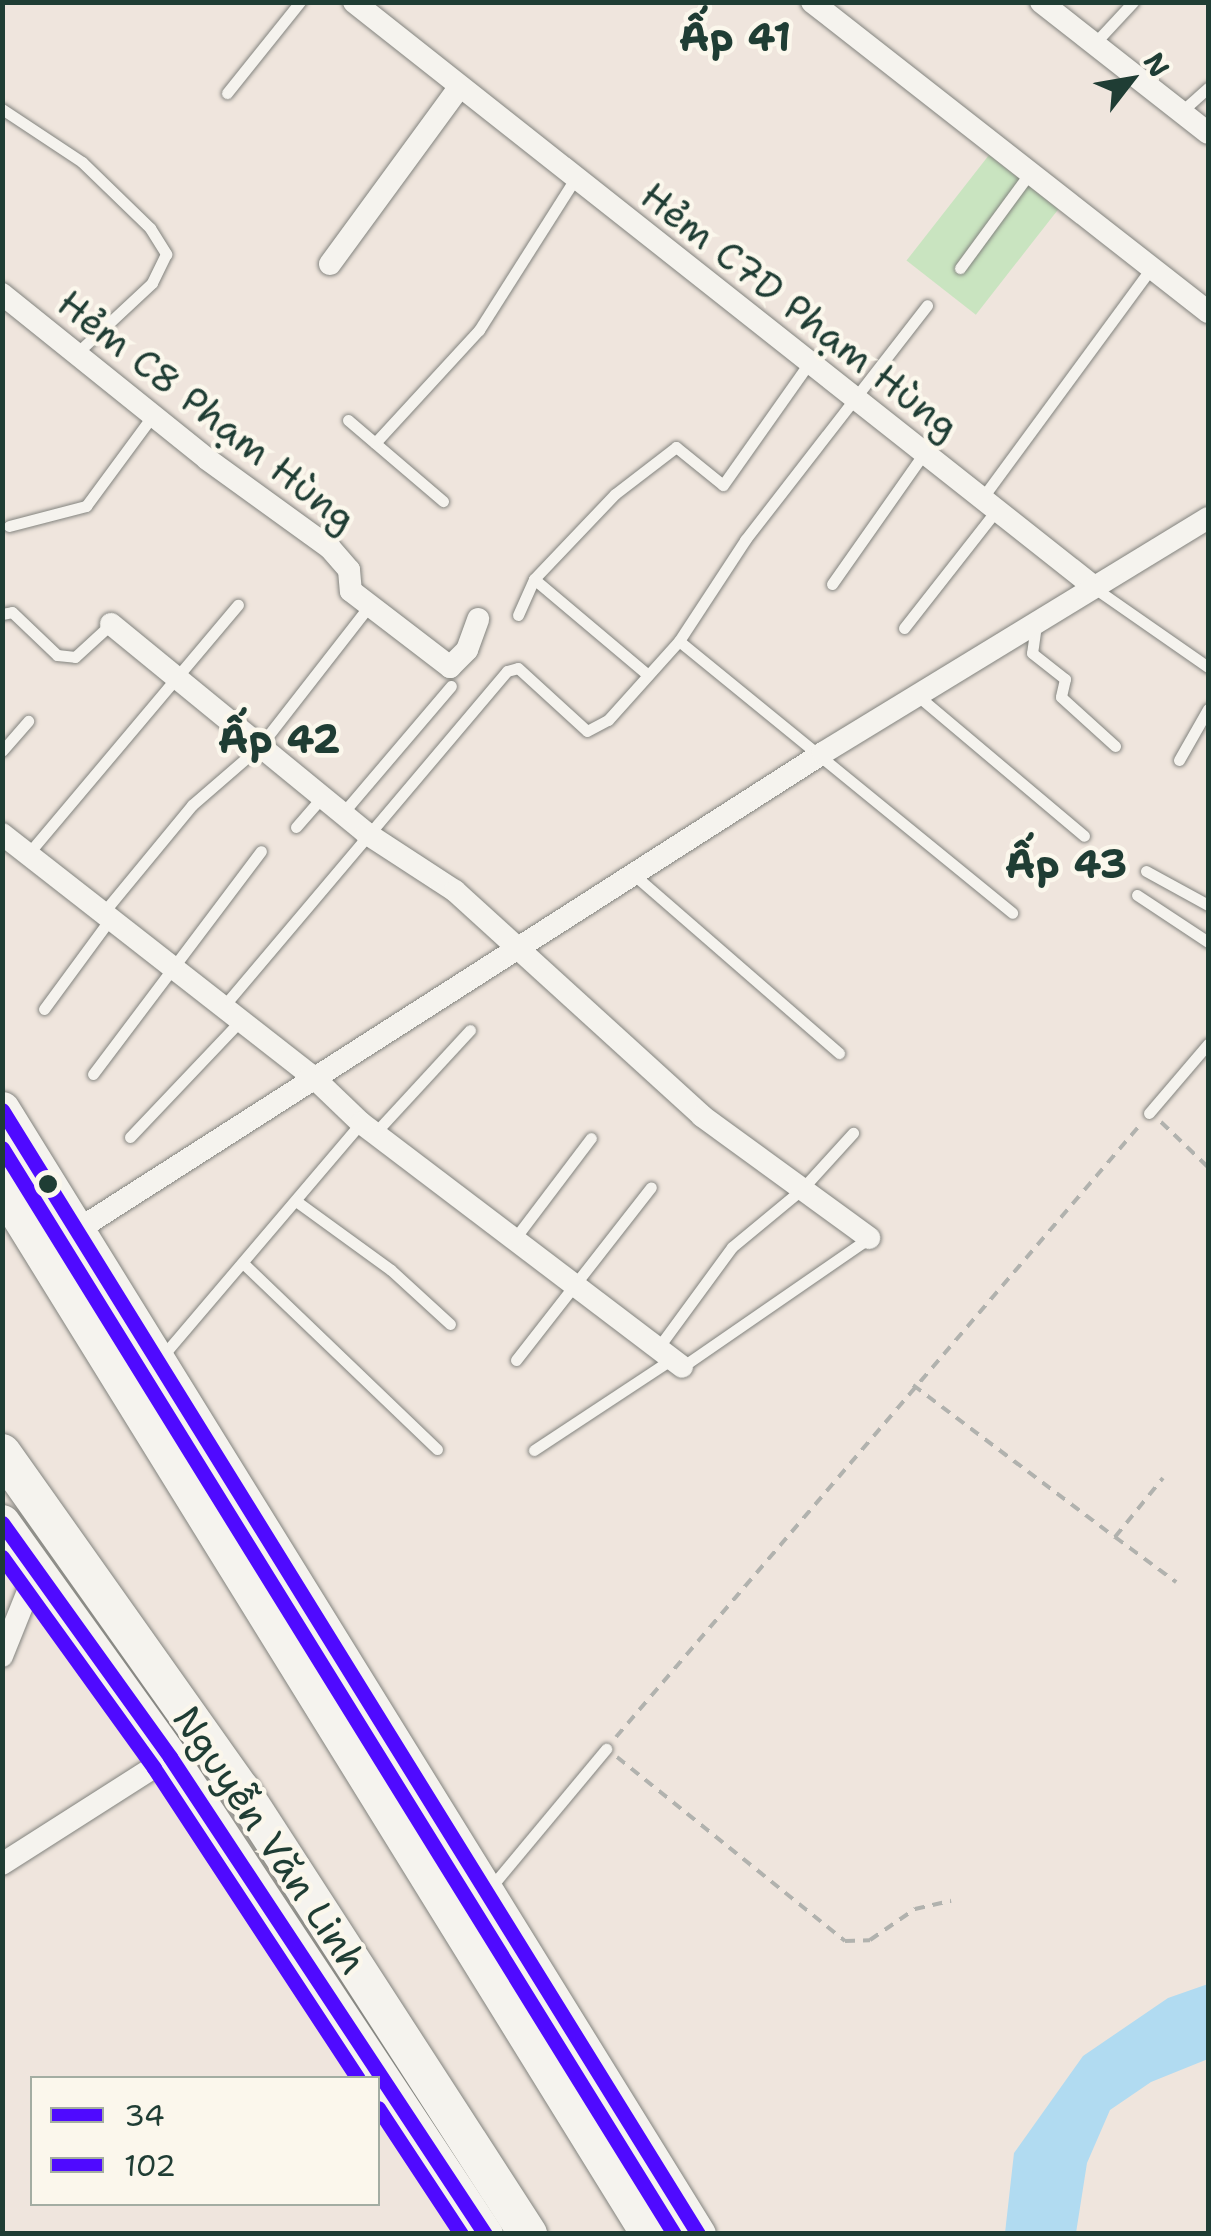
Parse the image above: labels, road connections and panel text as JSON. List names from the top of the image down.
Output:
{
  "streets": {
    "highway": ["Nguyễn Văn Linh"],
    "street": ["Hẻm C7D Phạm Hùng", "Hẻm C8 Phạm Hùng"]
  },
  "districts": ["Ấp 41", "Ấp 42", "Ấp 43"],
  "lines": ["transit line 34", "transit line 102"],
  "legend": ["34", "102"],
  "north": "top right"
}
